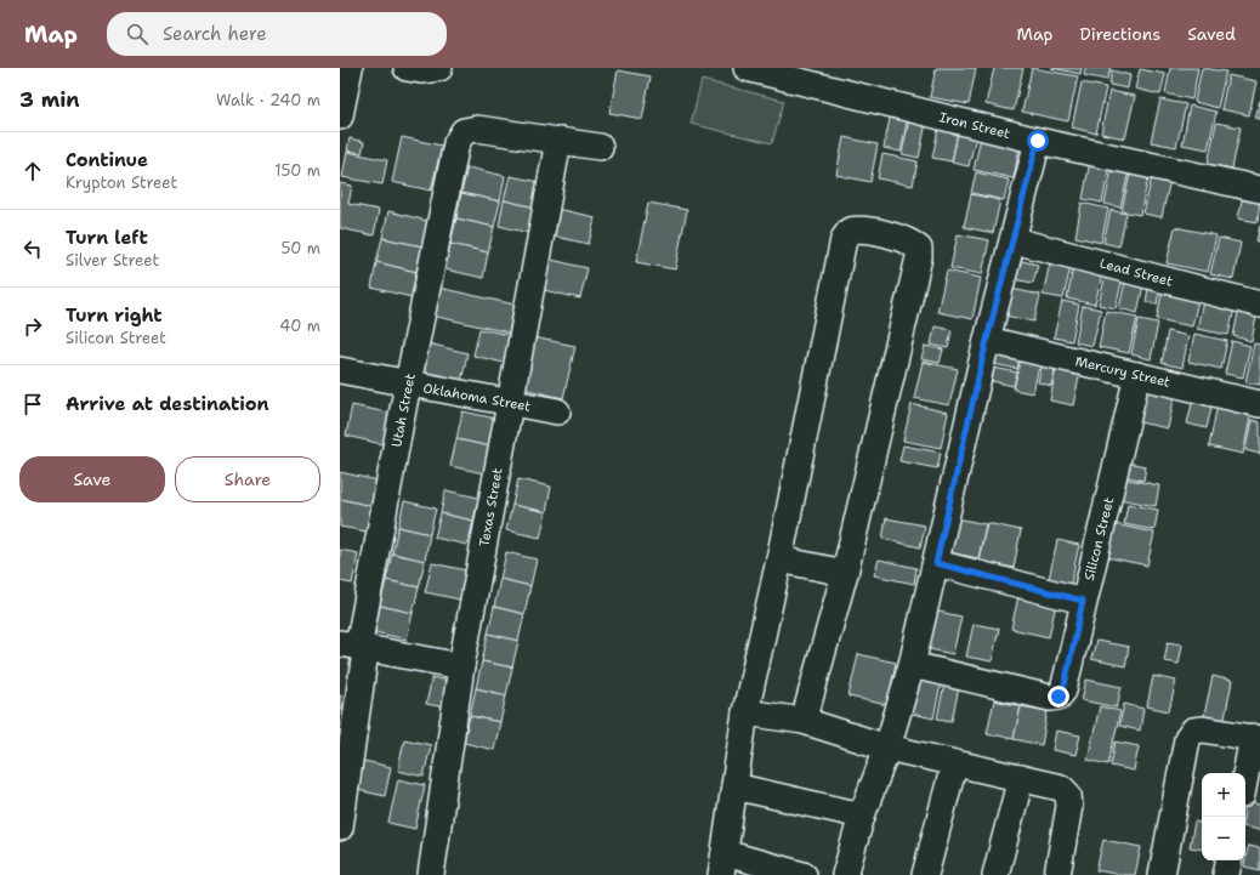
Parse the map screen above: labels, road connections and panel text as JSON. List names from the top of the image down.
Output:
{
  "streets": {
    "street": [
      "Iron Street",
      "Lead Street",
      "Mercury Street",
      "Oklahoma Street",
      "Utah Street",
      "Texas Street",
      "Silicon Street"
    ]
  },
  "crossings": [
    ["Mercury Street", "Silicon Street"],
    ["Oklahoma Street", "Utah Street"],
    ["Oklahoma Street", "Texas Street"],
    ["Utah Street", "Texas Street"]
  ],
  "page": {
    "header": "Map",
    "search": "Search here",
    "nav": ["Map", "Directions", "Saved"],
    "heading": ["3 min", "Walk · 240 m"],
    "list": [
      ["Continue", "Krypton Street", "150 m"],
      ["Turn left", "Silver Street", "50 m"],
      ["Turn right", "Silicon Street", "40 m"],
      "Arrive at destination"
    ],
    "buttons": ["Save", "Share"],
    "map_buttons": ["+", "−"]
  }
}
